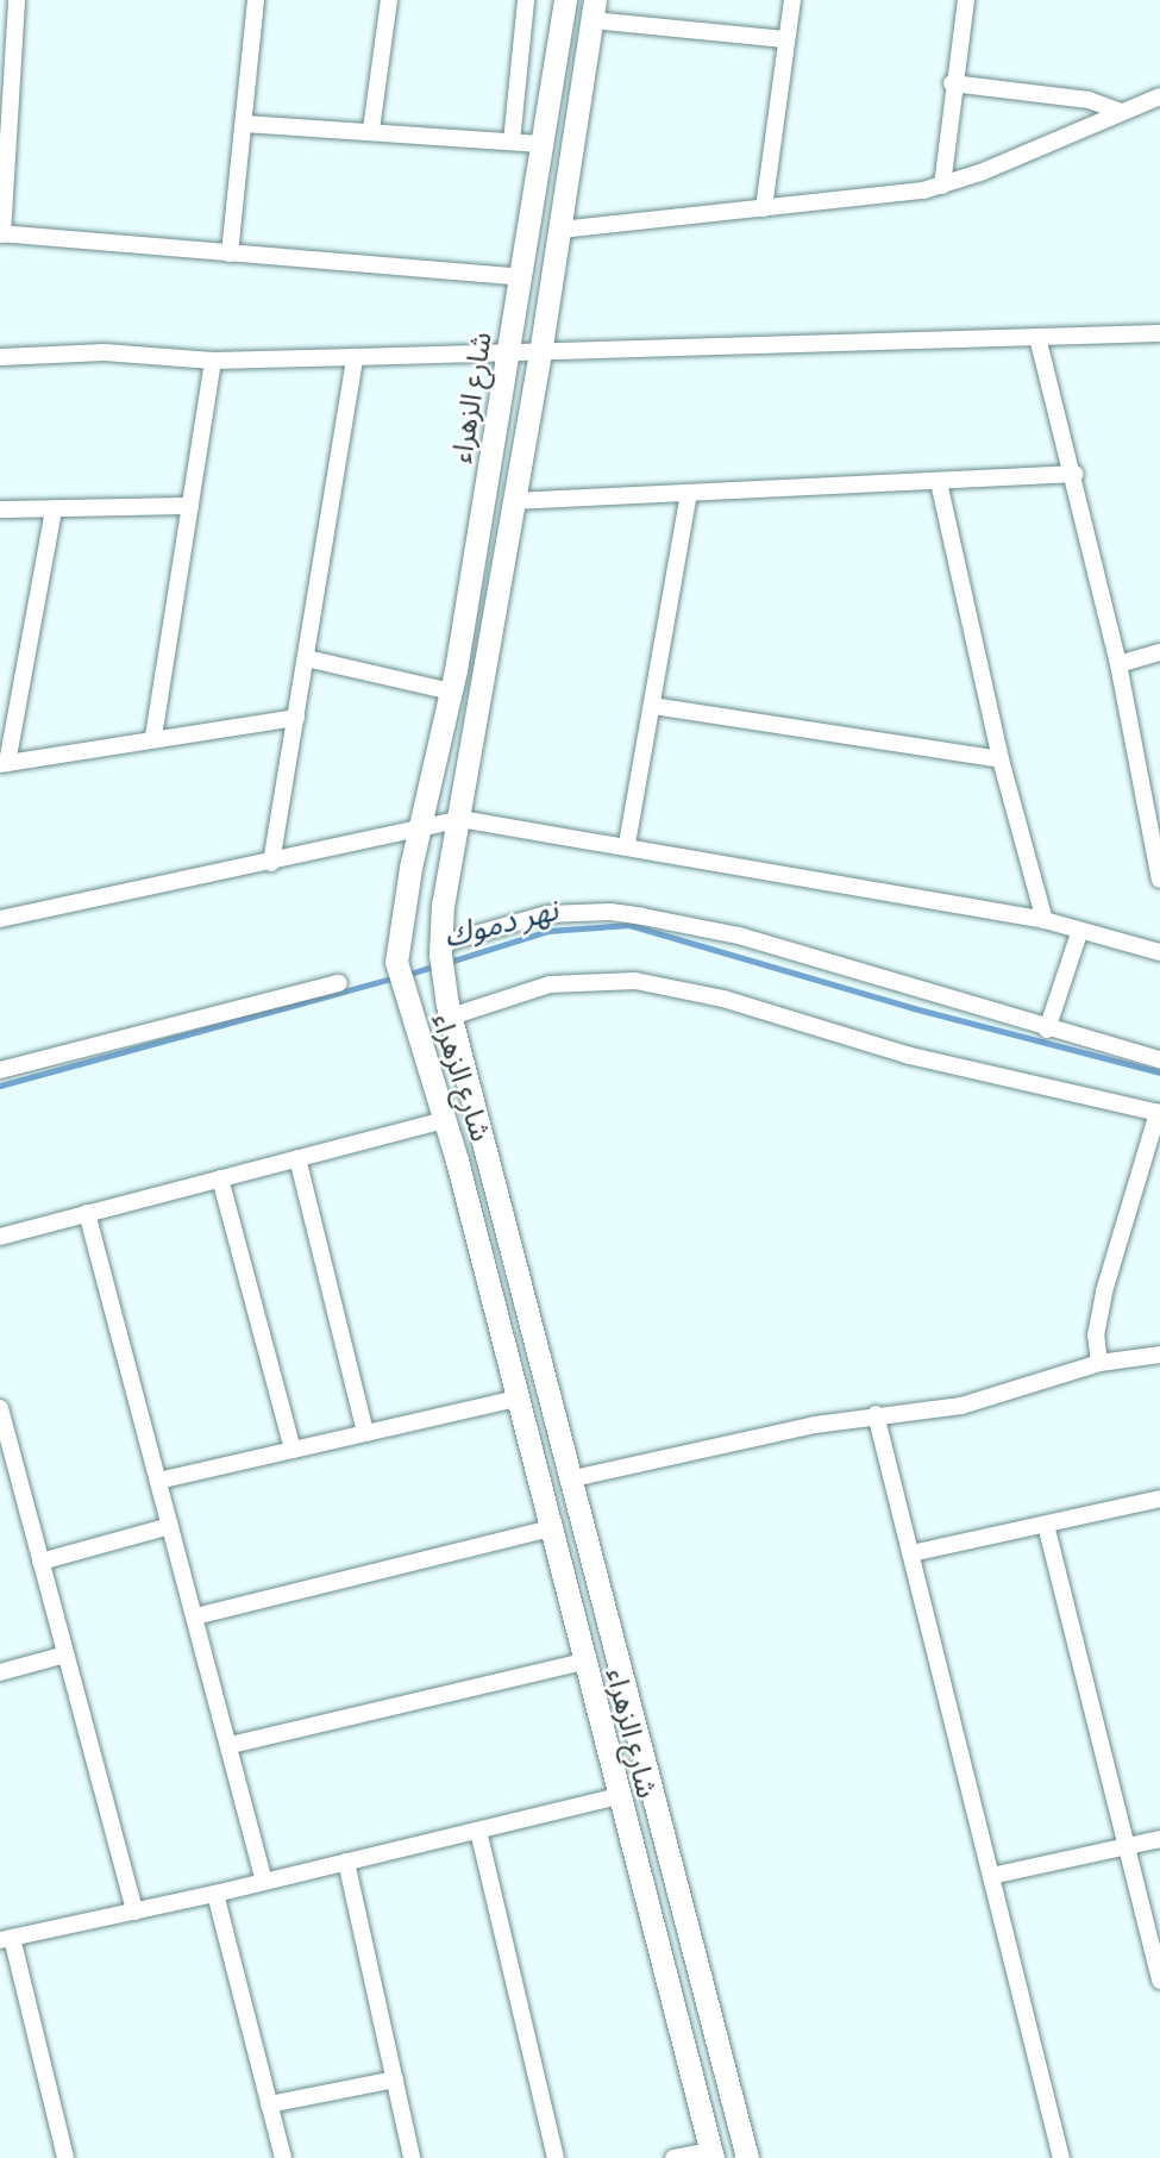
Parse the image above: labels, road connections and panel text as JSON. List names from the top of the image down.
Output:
{
  "streets": {
    "main road": ["شارع الزهراء"]
  },
  "water": ["نهر دموك"]
}
